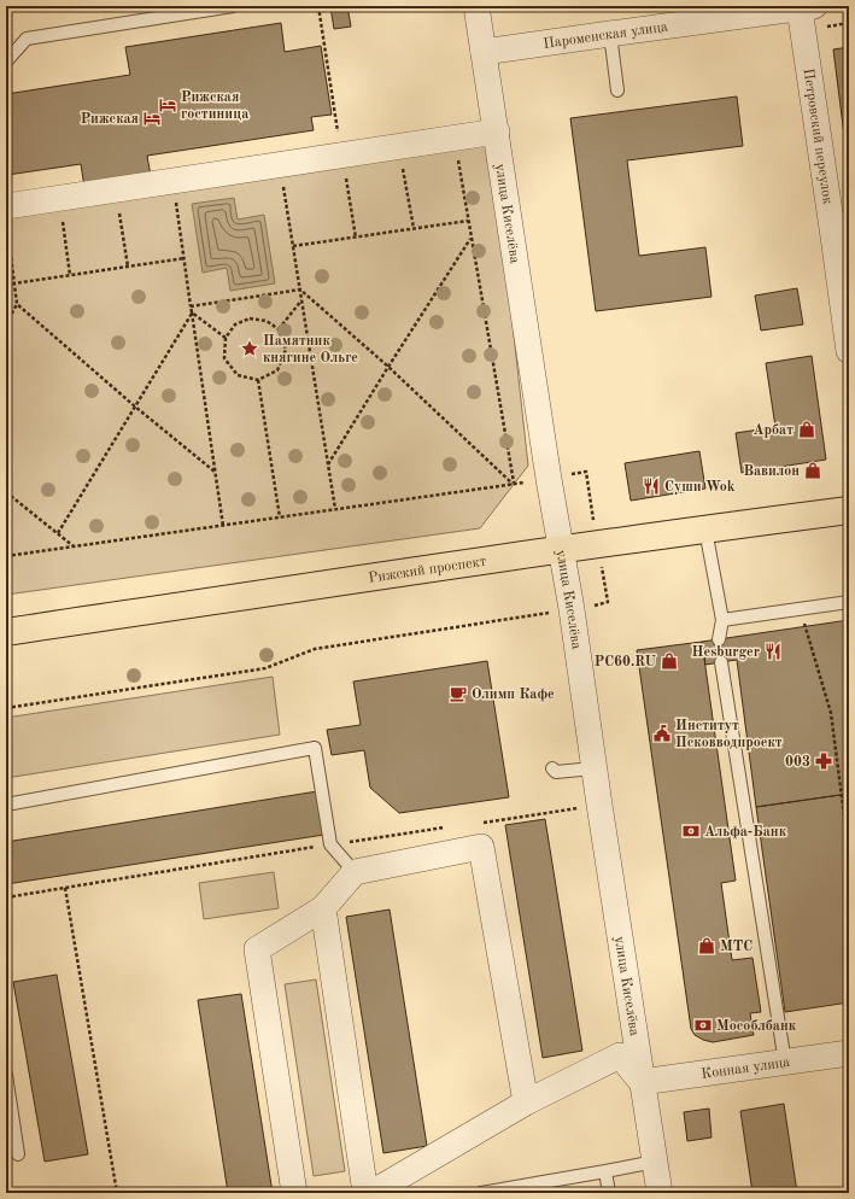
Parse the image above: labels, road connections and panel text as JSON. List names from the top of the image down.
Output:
{
  "streets": {
    "main road": ["Рижский проспект"],
    "street": [
      "Пароменская улица",
      "Петровский переулок",
      "улица Киселёва",
      "Конная улица"
    ]
  },
  "crossings": [
    ["Пароменская улица", "Петровский переулок"],
    ["Пароменская улица", "улица Киселёва"],
    ["улица Киселёва", "Рижский проспект"],
    ["улица Киселёва", "Конная улица"]
  ],
  "places": {
    "hotel": ["Рижская гостиница", "Рижская"],
    "place": ["Памятник княгине Ольге"],
    "shop": [
      "Арбат",
      "Вавилон",
      "PC60.RU",
      "МТС"
    ],
    "restaurant": ["Суши Wok", "Hesburger"],
    "cafe": ["Олимп Кафе"],
    "public building": ["Институт Псковводпроект"],
    "pharmacy": ["003"],
    "bank": ["Альфа-Банк", "Мособлбанк"]
  }
}
